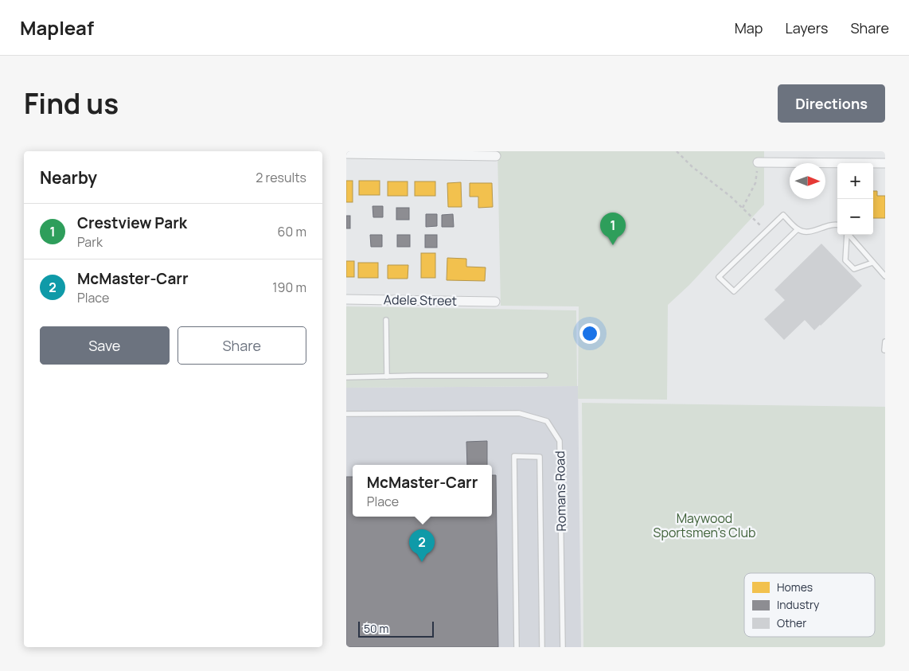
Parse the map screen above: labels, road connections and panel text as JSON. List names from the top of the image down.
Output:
{
  "streets": {
    "street": ["Adele Street"],
    "lane": ["Romans Road"]
  },
  "parks": ["Maywood Sportsmen's Club"],
  "legend": ["Homes", "Industry", "Other"],
  "scale_bar": "50 m",
  "north": "right",
  "page": {
    "header": "Mapleaf",
    "nav": ["Map", "Layers", "Share"],
    "title": "Find us",
    "buttons": [
      "Directions",
      ["Save", "Share"]
    ],
    "heading": ["Nearby", "2 results"],
    "map_buttons": ["+", "−"],
    "list": [
      {
        "mark": "1",
        "name": "Crestview Park",
        "note": "Park",
        "value": "60 m"
      },
      {
        "mark": "2",
        "name": "McMaster-Carr",
        "note": "Place",
        "value": "190 m"
      }
    ],
    "pins": ["1", "2"],
    "popup": ["McMaster-Carr", "Place"],
    "scale": "50 m"
  }
}
